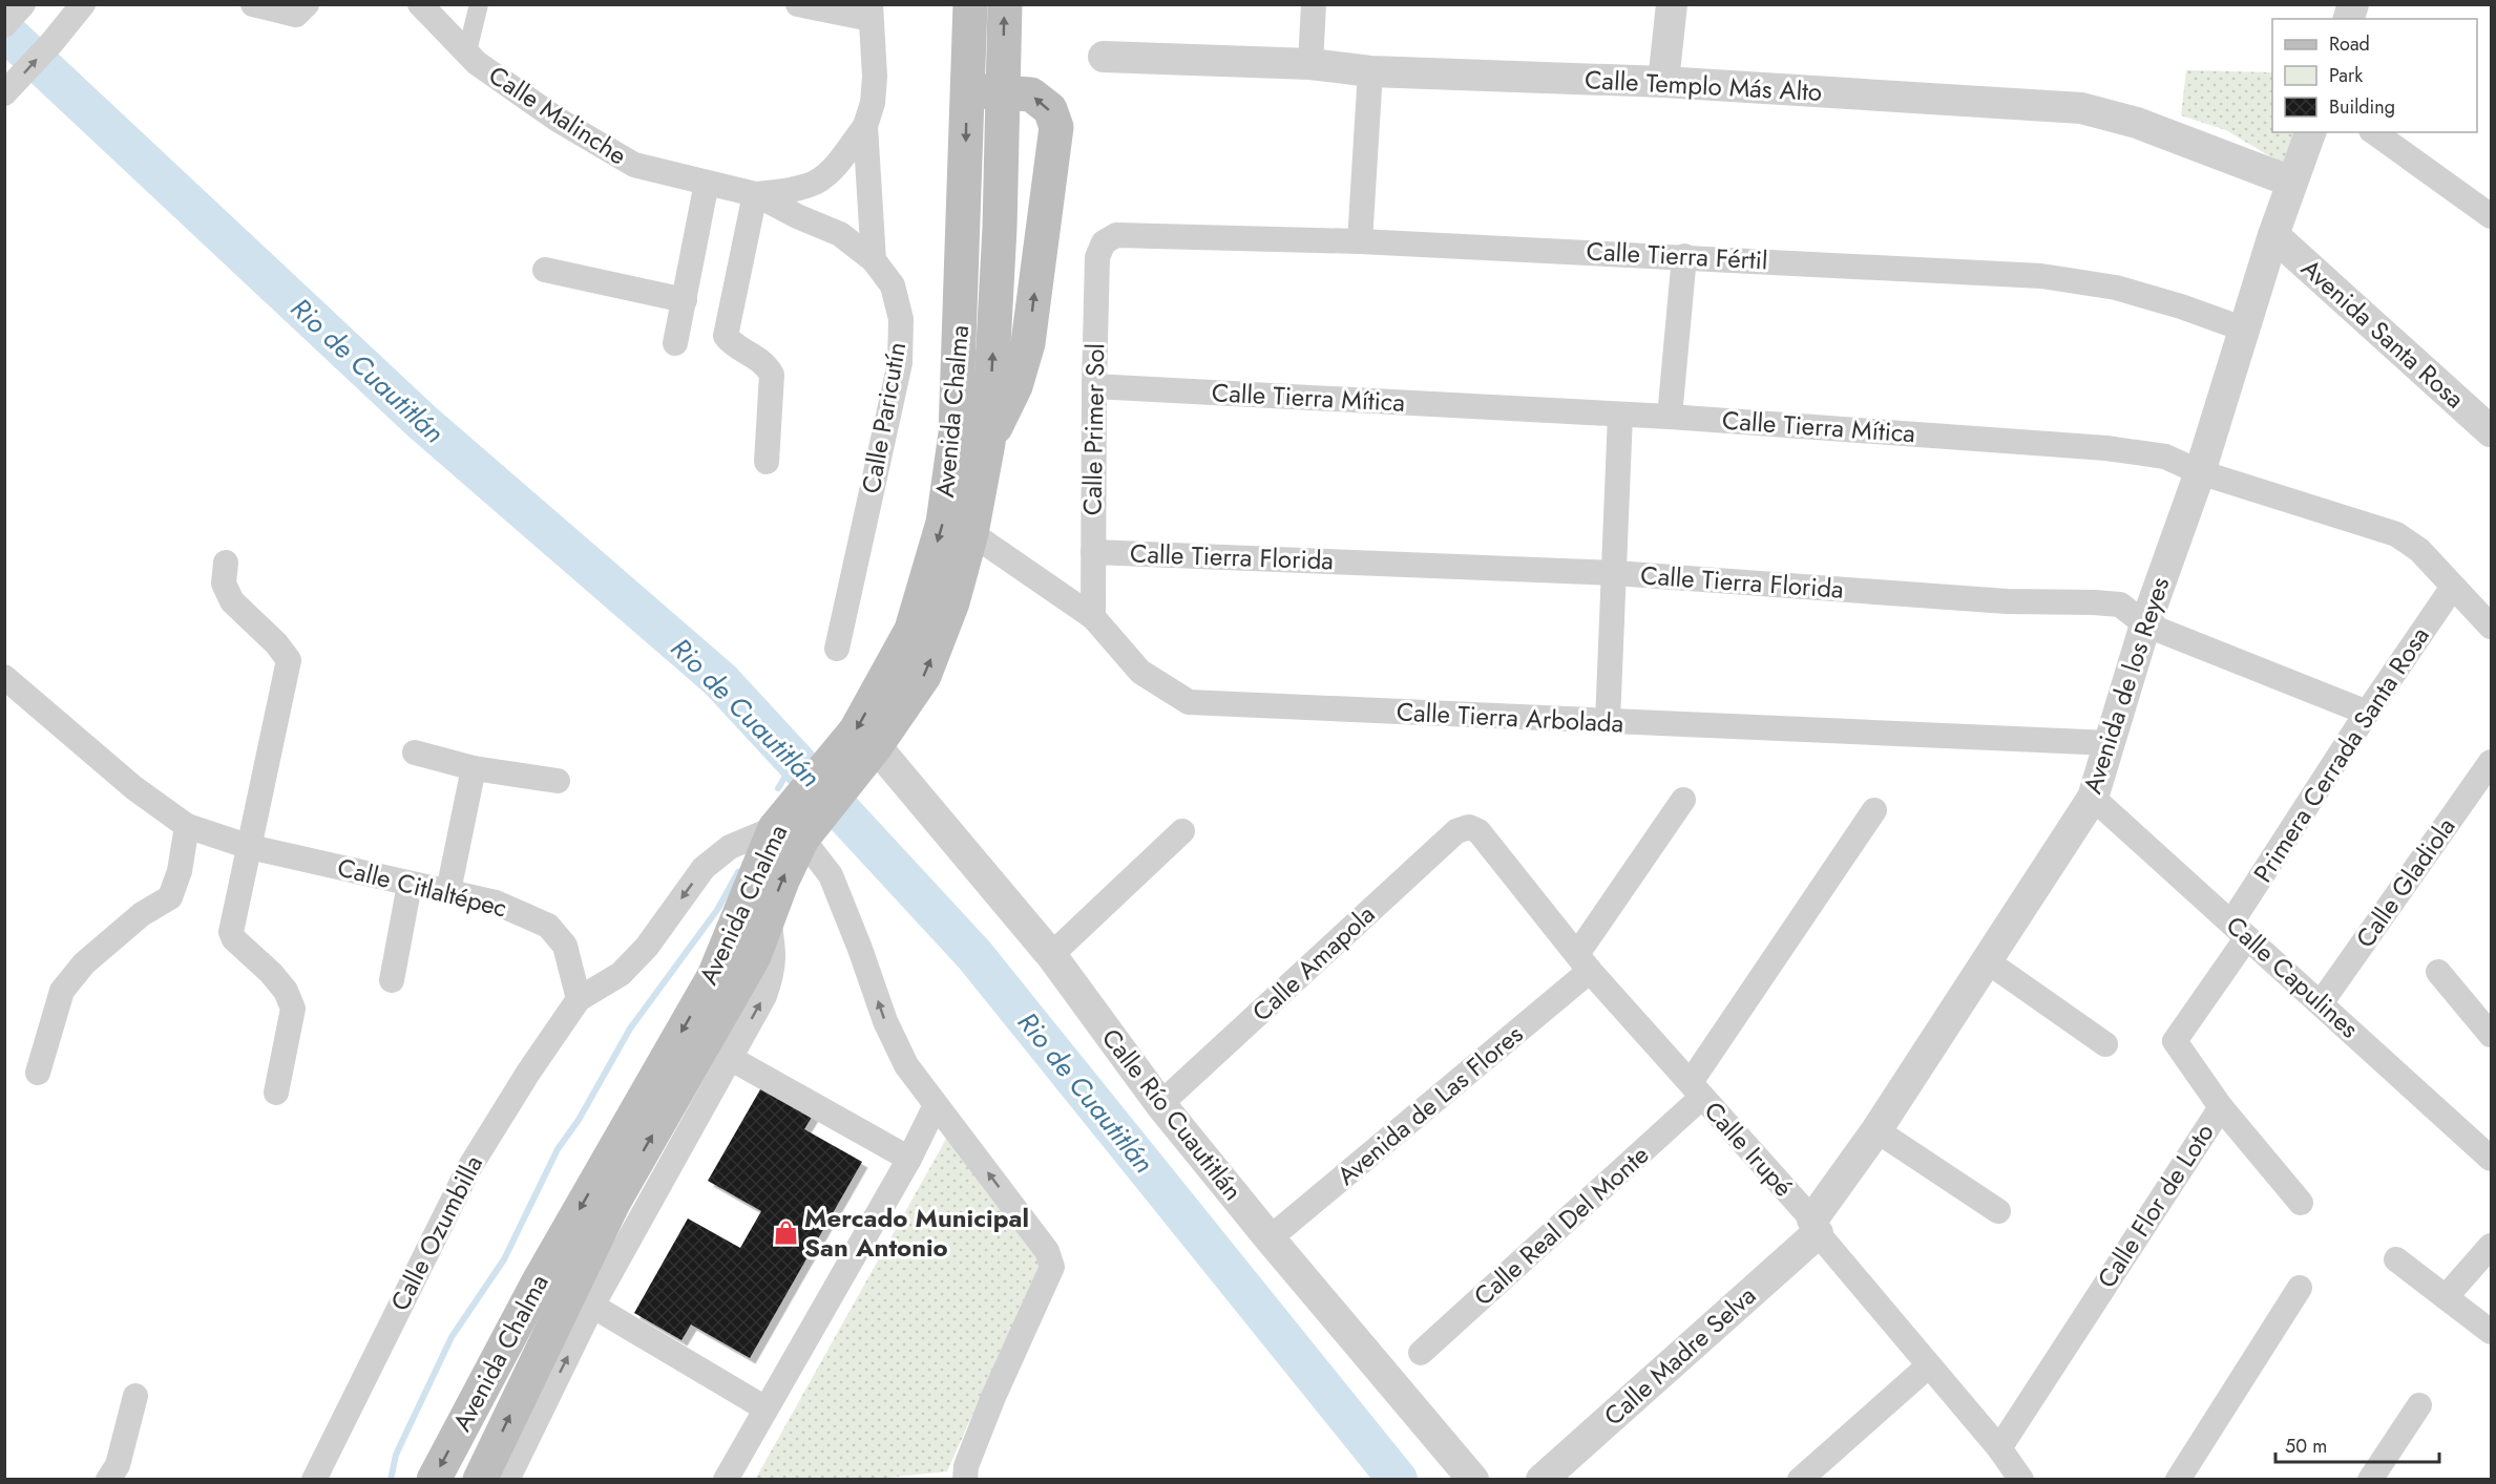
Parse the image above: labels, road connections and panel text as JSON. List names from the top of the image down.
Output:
{
  "streets": {
    "main road": ["Avenida Chalma"],
    "street": [
      "Calle Templo Más Alto",
      "Calle Malinche",
      "Calle Tierra Fértil",
      "Avenida Santa Rosa",
      "Calle Tierra Mítica",
      "Calle Paricutín",
      "Calle Primer Sol",
      "Calle Tierra Florida",
      "Avenida de los Reyes",
      "Calle Tierra Arbolada",
      "Primera Cerrada Santa Rosa",
      "Calle Gladiola",
      "Calle Citlaltépec",
      "Calle Amapola",
      "Calle Capulines",
      "Avenida de Las Flores",
      "Calle Río Cuautitlán",
      "Calle Irupé",
      "Calle Flor de Loto",
      "Calle Real Del Monte",
      "Calle Ozumbilla",
      "Calle Madre Selva"
    ]
  },
  "crossings": [
    ["Calle Templo Más Alto", "Avenida de los Reyes"],
    ["Calle Malinche", "Calle Paricutín"],
    ["Calle Tierra Fértil", "Calle Primer Sol"],
    ["Calle Tierra Fértil", "Avenida de los Reyes"],
    ["Avenida Santa Rosa", "Avenida de los Reyes"],
    ["Calle Tierra Mítica", "Calle Primer Sol"],
    ["Calle Tierra Mítica", "Avenida de los Reyes"],
    ["Calle Tierra Mítica", "Primera Cerrada Santa Rosa"],
    ["Avenida Chalma", "Calle Tierra Arbolada"],
    ["Avenida Chalma", "Calle Río Cuautitlán"],
    ["Calle Primer Sol", "Calle Tierra Florida"],
    ["Calle Primer Sol", "Calle Tierra Arbolada"],
    ["Calle Tierra Florida", "Avenida de los Reyes"],
    ["Calle Tierra Florida", "Primera Cerrada Santa Rosa"],
    ["Avenida de los Reyes", "Calle Tierra Arbolada"],
    ["Avenida de los Reyes", "Calle Capulines"],
    ["Avenida de los Reyes", "Calle Irupé"],
    ["Avenida de los Reyes", "Calle Madre Selva"],
    ["Primera Cerrada Santa Rosa", "Calle Capulines"],
    ["Primera Cerrada Santa Rosa", "Calle Flor de Loto"],
    ["Calle Gladiola", "Calle Capulines"],
    ["Calle Citlaltépec", "Calle Ozumbilla"],
    ["Calle Amapola", "Calle Río Cuautitlán"],
    ["Calle Amapola", "Calle Irupé"],
    ["Calle Capulines", "Calle Flor de Loto"],
    ["Avenida de Las Flores", "Calle Río Cuautitlán"],
    ["Avenida de Las Flores", "Calle Irupé"],
    ["Calle Irupé", "Calle Flor de Loto"],
    ["Calle Irupé", "Calle Real Del Monte"],
    ["Calle Irupé", "Calle Madre Selva"]
  ],
  "water": ["Rio de Cuautitlán"],
  "places": {
    "shop": ["Mercado Municipal San Antonio"]
  },
  "legend": ["Road", "Park", "Building"],
  "scale_bar": "50 m"
}
